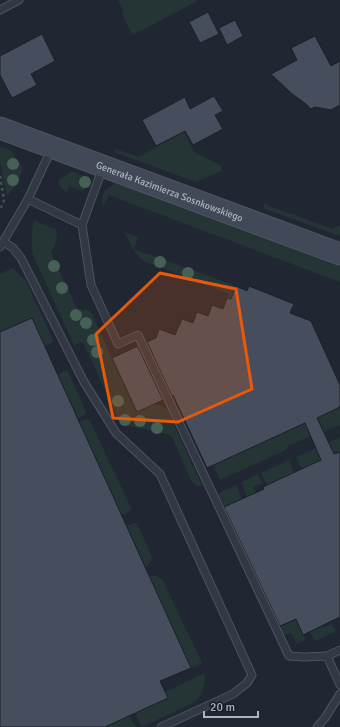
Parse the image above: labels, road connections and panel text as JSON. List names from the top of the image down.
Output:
{
  "streets": {
    "street": ["Generała Kazimierza Sosnkowskiego"]
  },
  "scale_bar": "20 m"
}
